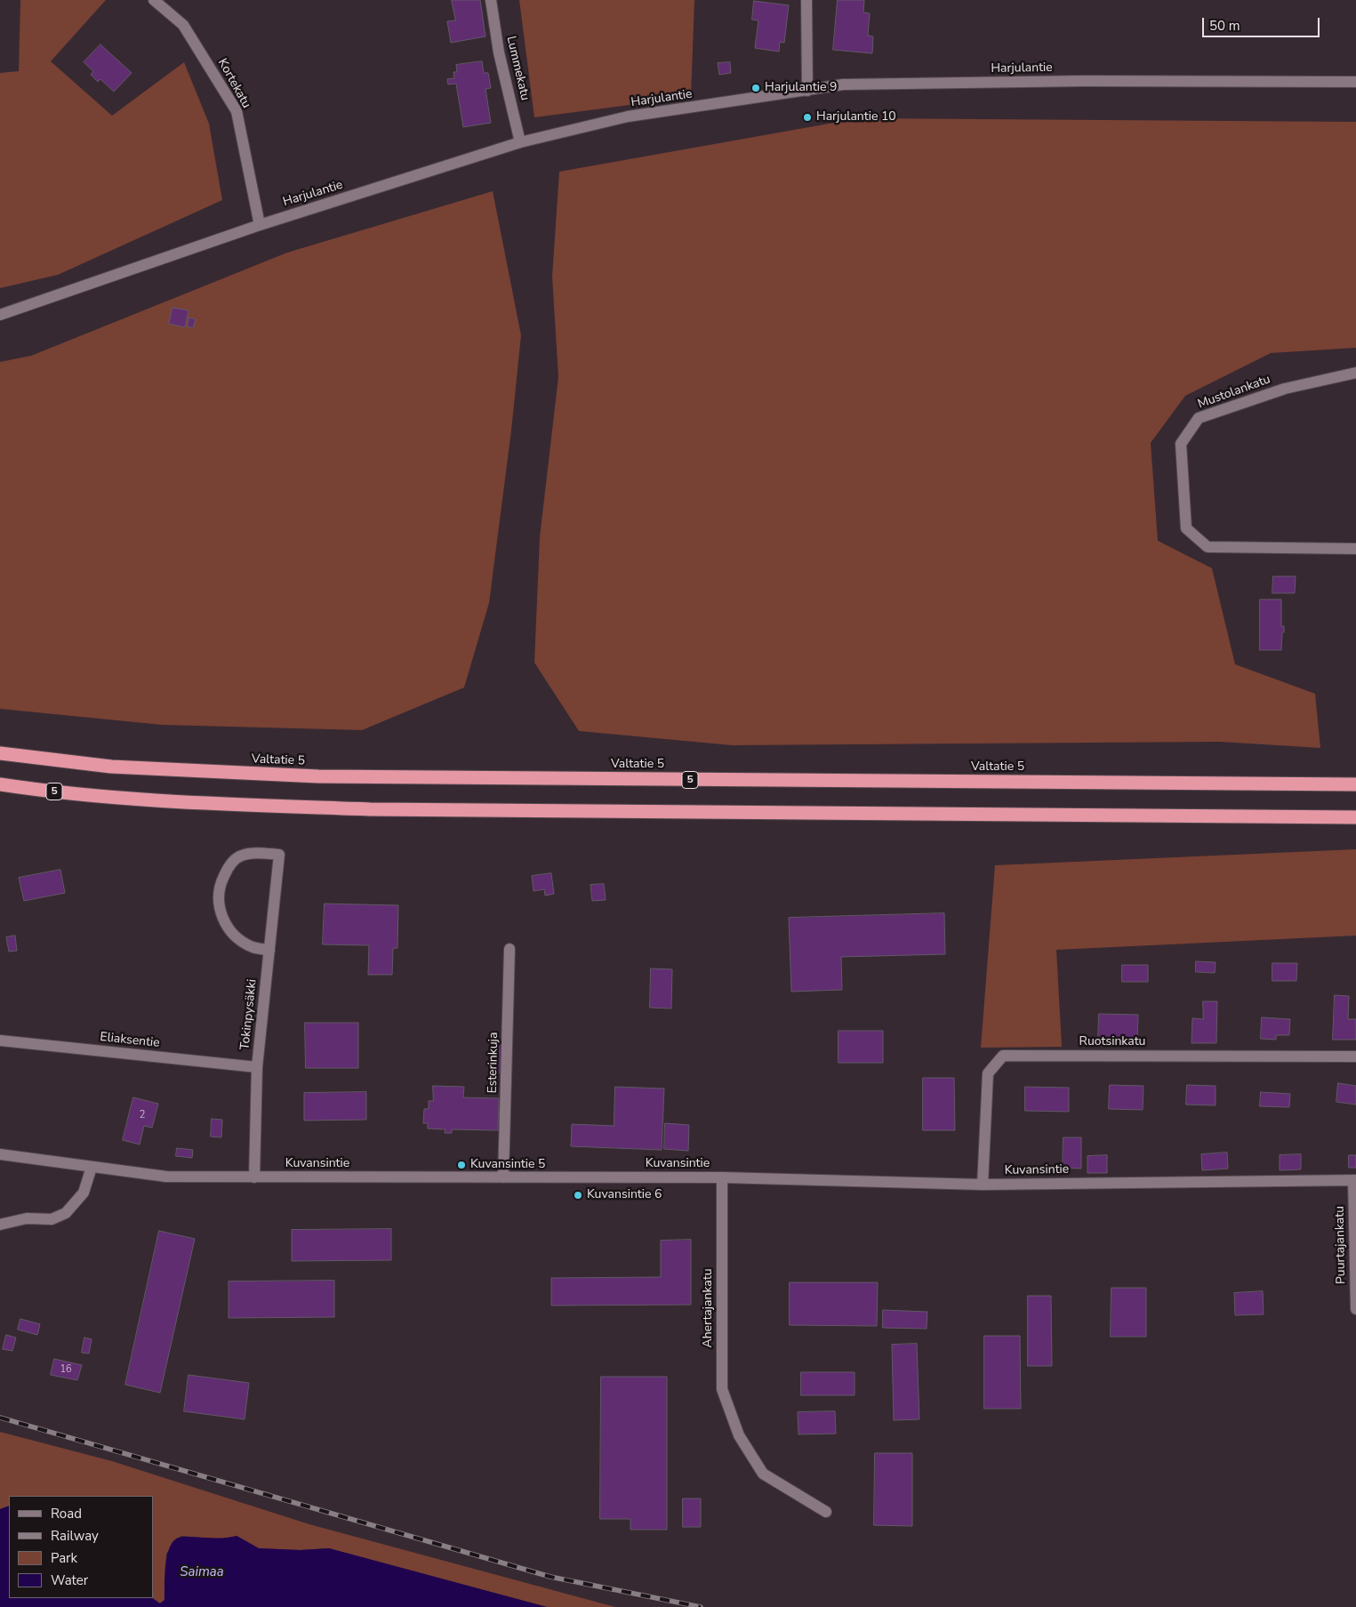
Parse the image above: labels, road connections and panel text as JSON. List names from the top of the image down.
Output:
{
  "streets": {
    "highway": ["Valtatie 5", "5"],
    "street": [
      "Lummekatu",
      "Harjulantie",
      "Kortekatu",
      "Mustolankatu",
      "Tokinpysäkki",
      "Eliaksentie",
      "Ruotsinkatu",
      "Esterinkuja",
      "Kuvansintie",
      "Puurtajankatu",
      "Ahertajankatu"
    ]
  },
  "crossings": [
    ["Lummekatu", "Harjulantie"],
    ["Harjulantie", "Kortekatu"],
    ["Tokinpysäkki", "Eliaksentie"],
    ["Tokinpysäkki", "Kuvansintie"],
    ["Ruotsinkatu", "Kuvansintie"],
    ["Esterinkuja", "Kuvansintie"],
    ["Kuvansintie", "Puurtajankatu"],
    ["Kuvansintie", "Ahertajankatu"]
  ],
  "water": ["Saimaa"],
  "places": [
    "Harjulantie 9",
    "Harjulantie 10",
    "Kuvansintie 5",
    "Kuvansintie 6"
  ],
  "house_numbers": ["2", "16"],
  "legend": [
    "Road",
    "Railway",
    "Park",
    "Water"
  ],
  "scale_bar": "50 m"
}
